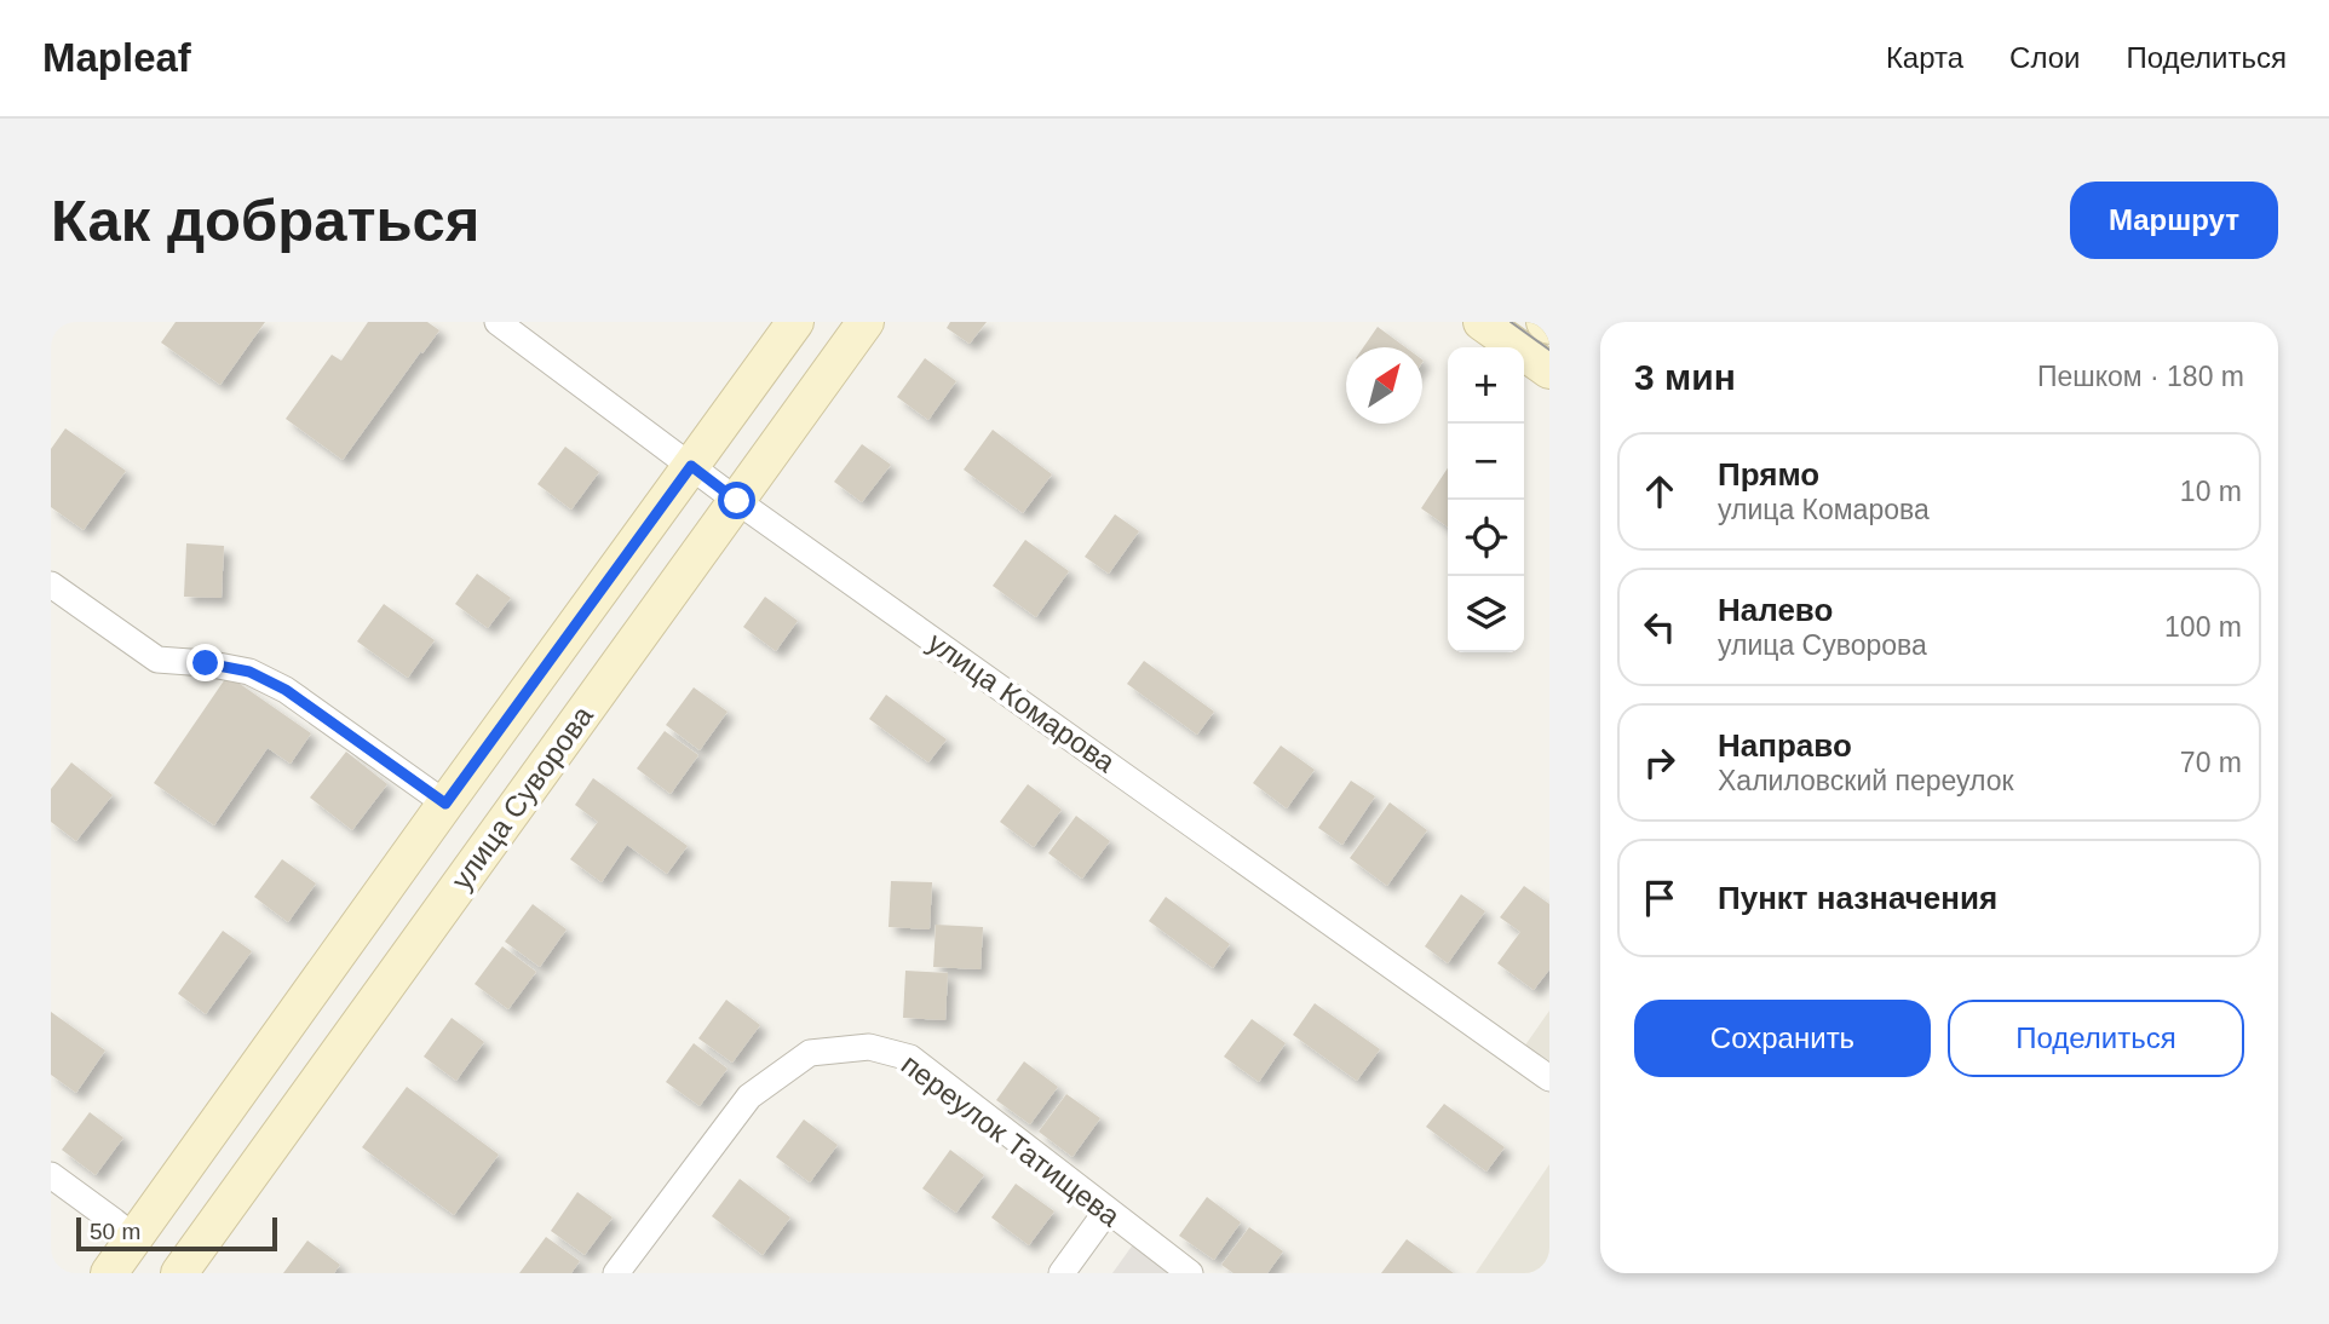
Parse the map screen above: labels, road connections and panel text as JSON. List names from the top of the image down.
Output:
{
  "streets": {
    "main road": ["улица Суворова"],
    "street": ["улица Комарова", "переулок Татищева"]
  },
  "crossings": [
    ["улица Комарова", "улица Суворова"]
  ],
  "scale_bar": "50 m",
  "north": "top right",
  "page": {
    "header": "Mapleaf",
    "nav": ["Карта", "Слои", "Поделиться"],
    "buttons": [
      "Маршрут",
      ["Сохранить", "Поделиться"]
    ],
    "title": "Как добраться",
    "heading": ["3 мин", "Пешком · 180 m"],
    "map_buttons": ["+", "−"],
    "list": [
      ["Прямо", "улица Комарова", "10 m"],
      ["Налево", "улица Суворова", "100 m"],
      ["Направо", "Халиловский переулок", "70 m"],
      "Пункт назначения"
    ],
    "scale": "50 m"
  }
}
